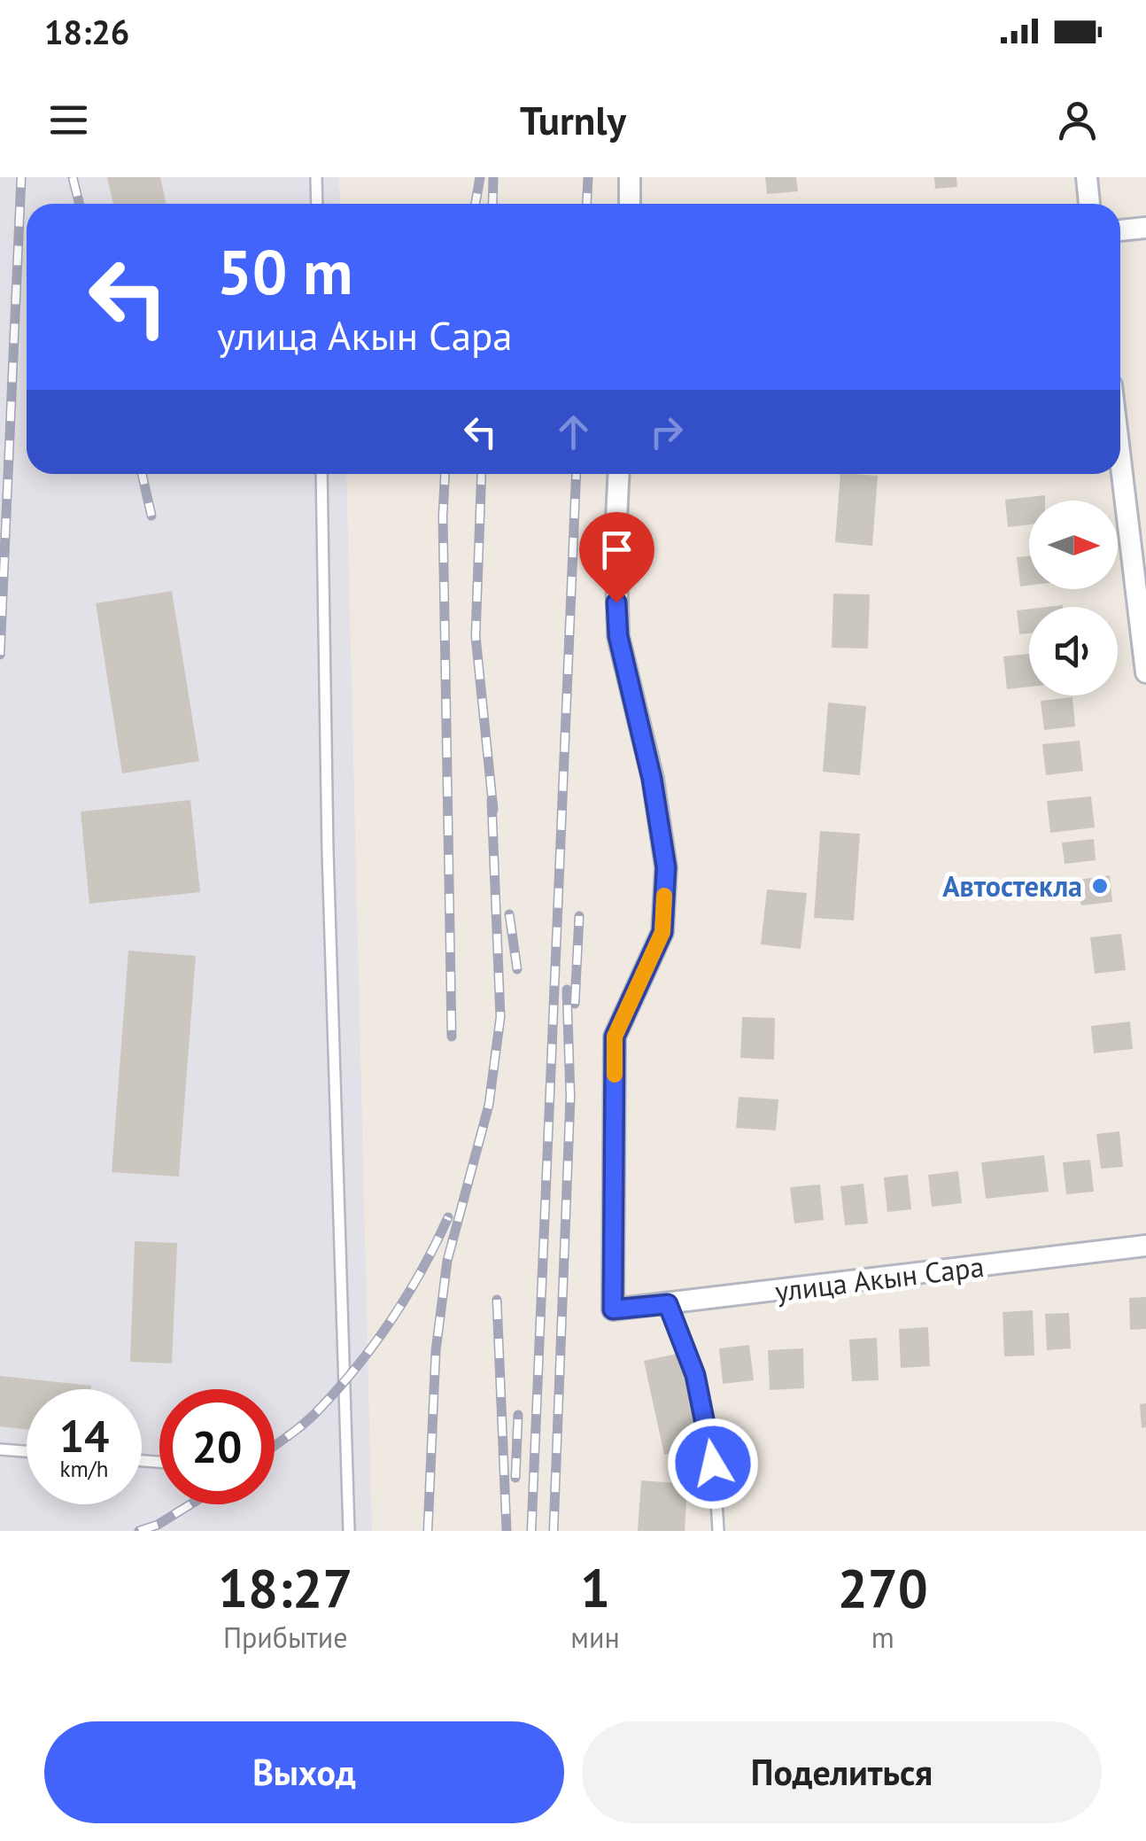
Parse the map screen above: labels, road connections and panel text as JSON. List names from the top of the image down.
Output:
{
  "streets": {
    "street": ["улица Акын Сара"]
  },
  "places": ["Автостекла"],
  "north": "right",
  "page": {
    "status": "18:26",
    "header": "Turnly",
    "turn": ["50 m", "улица Акын Сара"],
    "speed": "14 km/h",
    "limit": "20",
    "eta": [
      "18:27",
      "Прибытие",
      "1",
      "мин",
      "270",
      "m"
    ],
    "buttons": ["Выход", "Поделиться"]
  }
}
